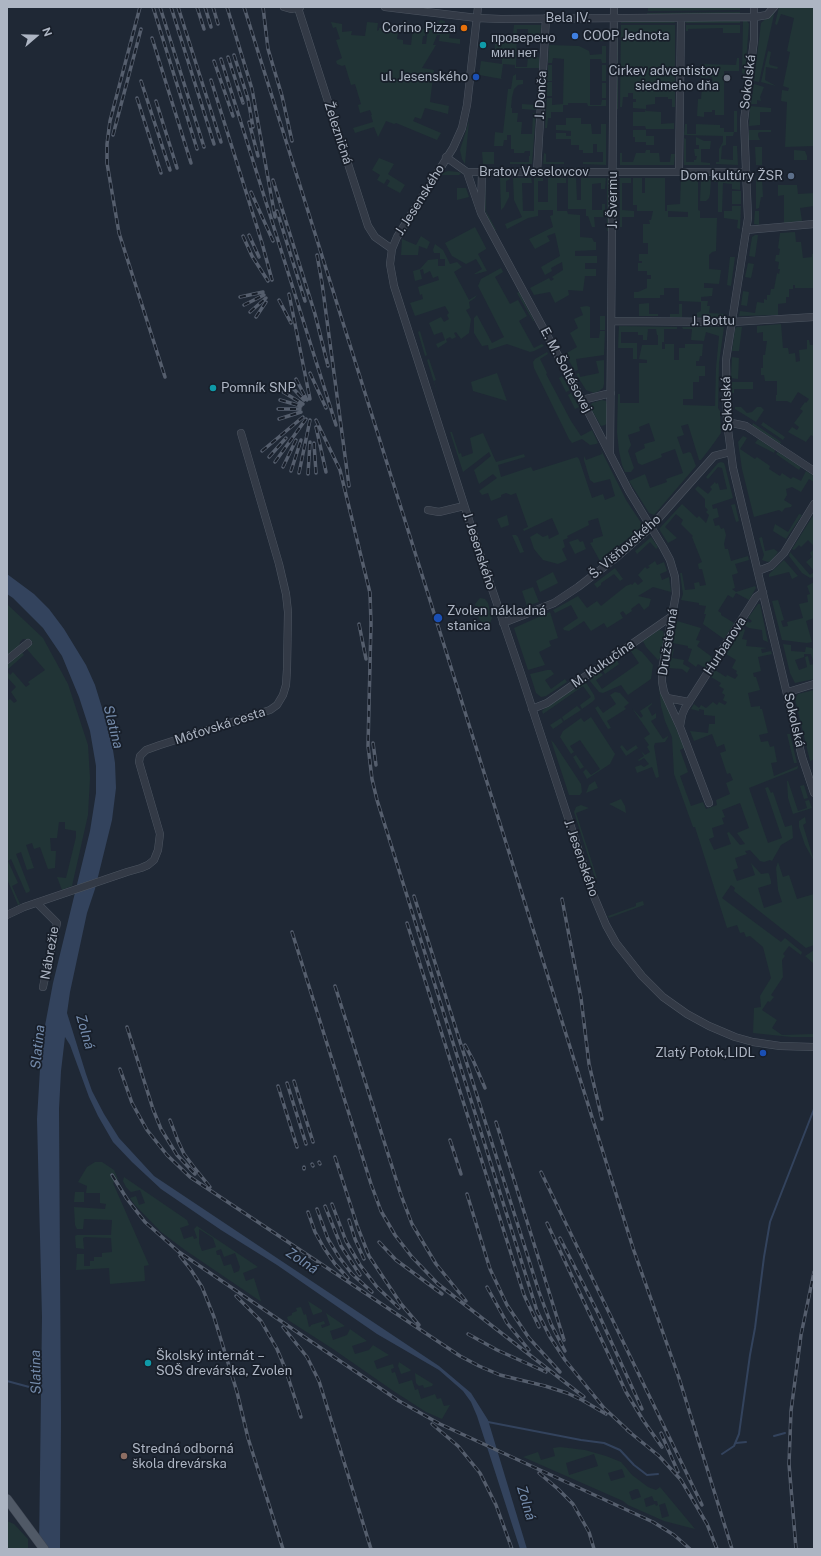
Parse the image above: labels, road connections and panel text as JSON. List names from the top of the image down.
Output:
{
  "streets": {
    "street": [
      "Bela IV.",
      "Sokolská",
      "J. Donča",
      "Železničná",
      "Bratov Veselovcov",
      "J. Jesenského",
      "J. Švermu",
      "J. Bottu",
      "E. M. Šoltésovej",
      "Š. Višňovského",
      "Družstevná",
      "Hurbanova",
      "M. Kukučína",
      "Môťovská cesta",
      "Nábrežie"
    ]
  },
  "crossings": [
    ["Bela IV.", "Sokolská"],
    ["Bela IV.", "J. Donča"],
    ["Bela IV.", "J. Jesenského"],
    ["Bela IV.", "J. Švermu"],
    ["Sokolská", "Bratov Veselovcov"],
    ["Sokolská", "J. Bottu"],
    ["Sokolská", "Š. Višňovského"],
    ["Sokolská", "Hurbanova"],
    ["J. Donča", "Bratov Veselovcov"],
    ["Železničná", "J. Jesenského"],
    ["Bratov Veselovcov", "J. Jesenského"],
    ["Bratov Veselovcov", "J. Švermu"],
    ["Bratov Veselovcov", "E. M. Šoltésovej"],
    ["J. Jesenského", "Š. Višňovského"],
    ["J. Jesenského", "M. Kukučína"],
    ["J. Švermu", "J. Bottu"],
    ["J. Švermu", "E. M. Šoltésovej"],
    ["E. M. Šoltésovej", "Š. Višňovského"],
    ["E. M. Šoltésovej", "Družstevná"],
    ["Š. Višňovského", "Družstevná"],
    ["Družstevná", "Hurbanova"],
    ["Družstevná", "M. Kukučína"],
    ["Môťovská cesta", "Nábrežie"]
  ],
  "water": ["Slatina", "Zolná"],
  "places": [
    "Corino Pizza",
    "COOP Jednota",
    "проверено мин нет",
    "ul. Jesenského",
    "Cirkev adventistov siedmeho dňa",
    "Dom kultúry ŽSR",
    "Pomník SNP",
    "Zvolen nákladná stanica",
    "Zlatý Potok,LIDL",
    "Školský internát – SOŠ drevárska, Zvolen",
    "Stredná odborná škola drevárska"
  ],
  "north": "right"
}
